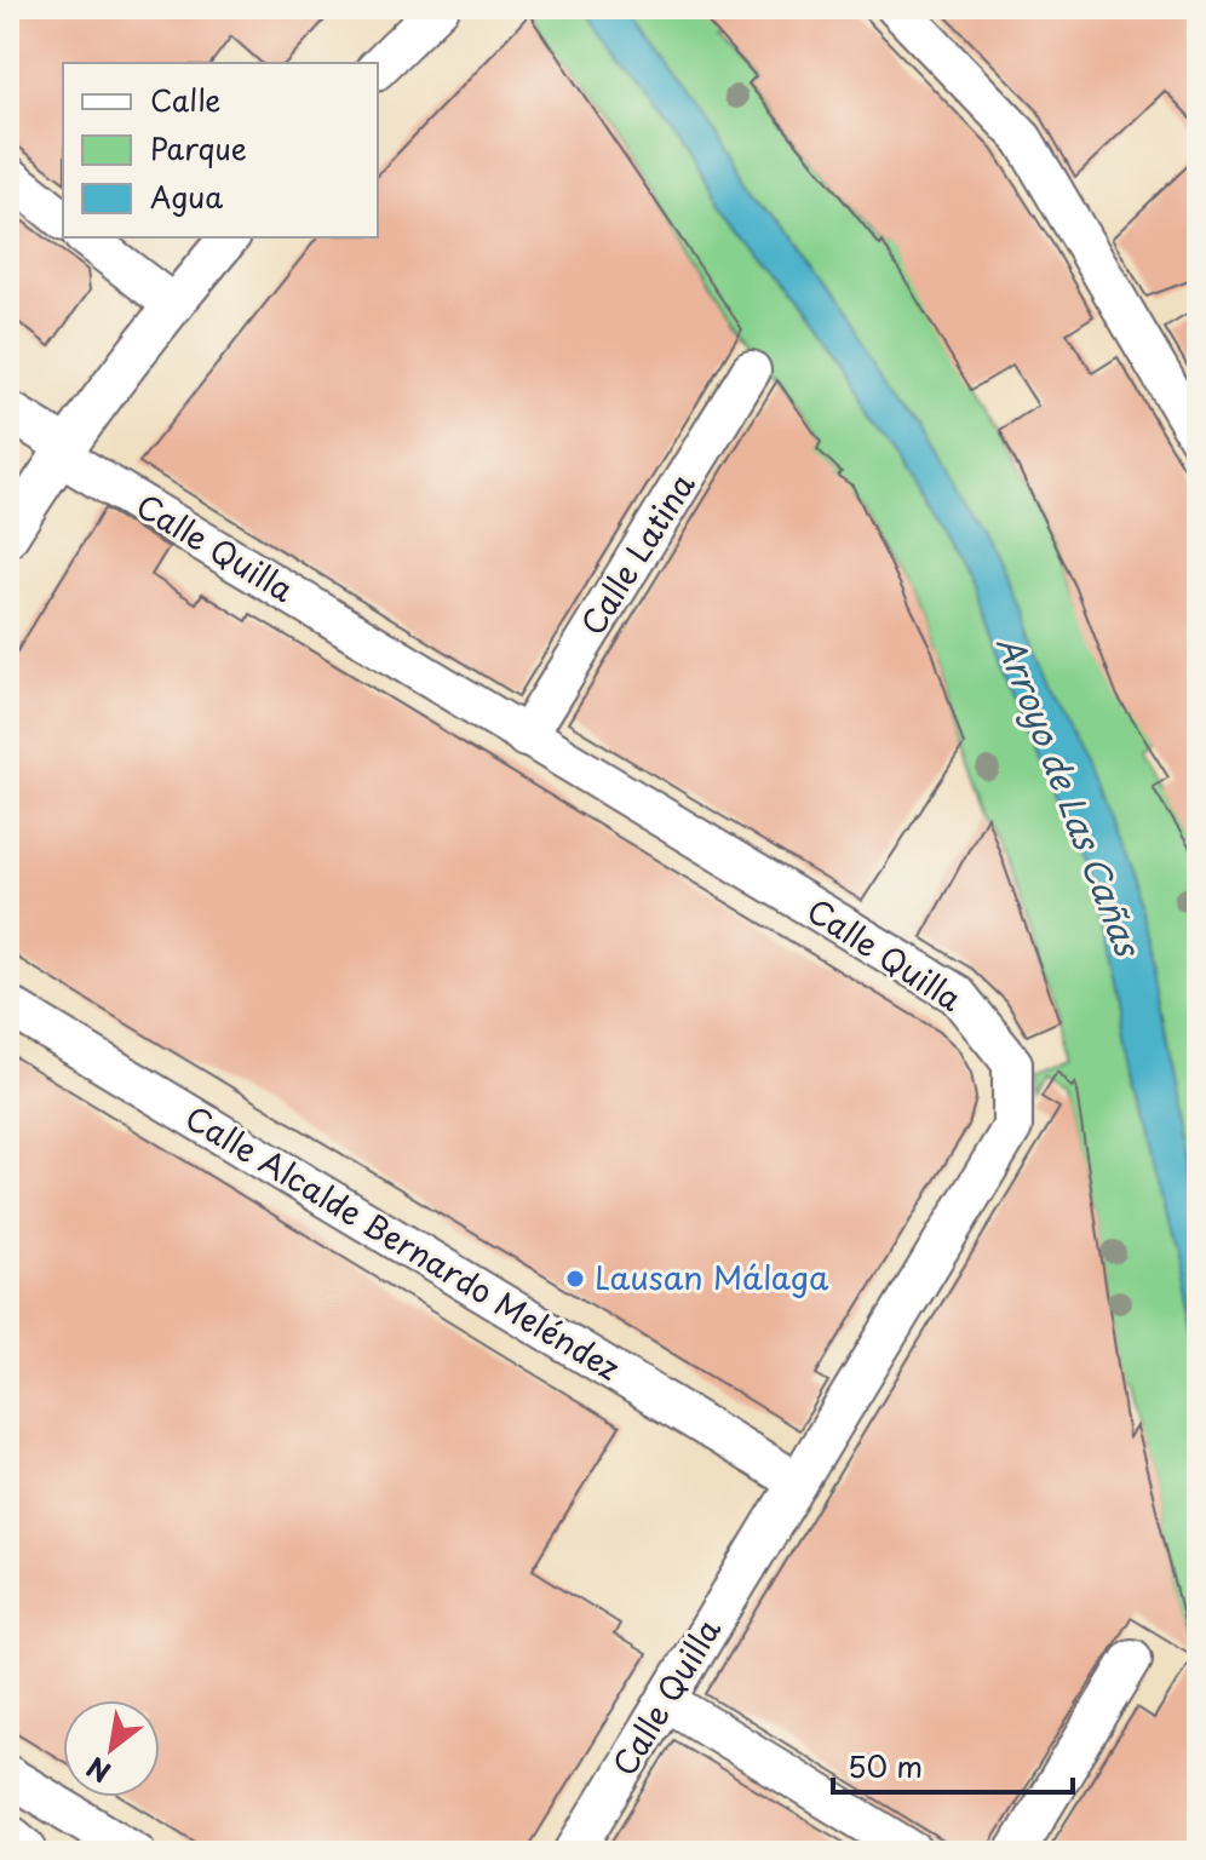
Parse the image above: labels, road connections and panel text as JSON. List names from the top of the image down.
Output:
{
  "streets": {
    "street": ["Calle Quilla", "Calle Latina", "Calle Alcalde Bernardo Meléndez"]
  },
  "crossings": [
    ["Calle Quilla", "Calle Latina"],
    ["Calle Quilla", "Calle Alcalde Bernardo Meléndez"]
  ],
  "water": ["Arroyo de Las Cañas"],
  "places": ["Lausan Málaga"],
  "legend": ["Calle", "Parque", "Agua"],
  "scale_bar": "50 m",
  "north": "bottom left"
}
